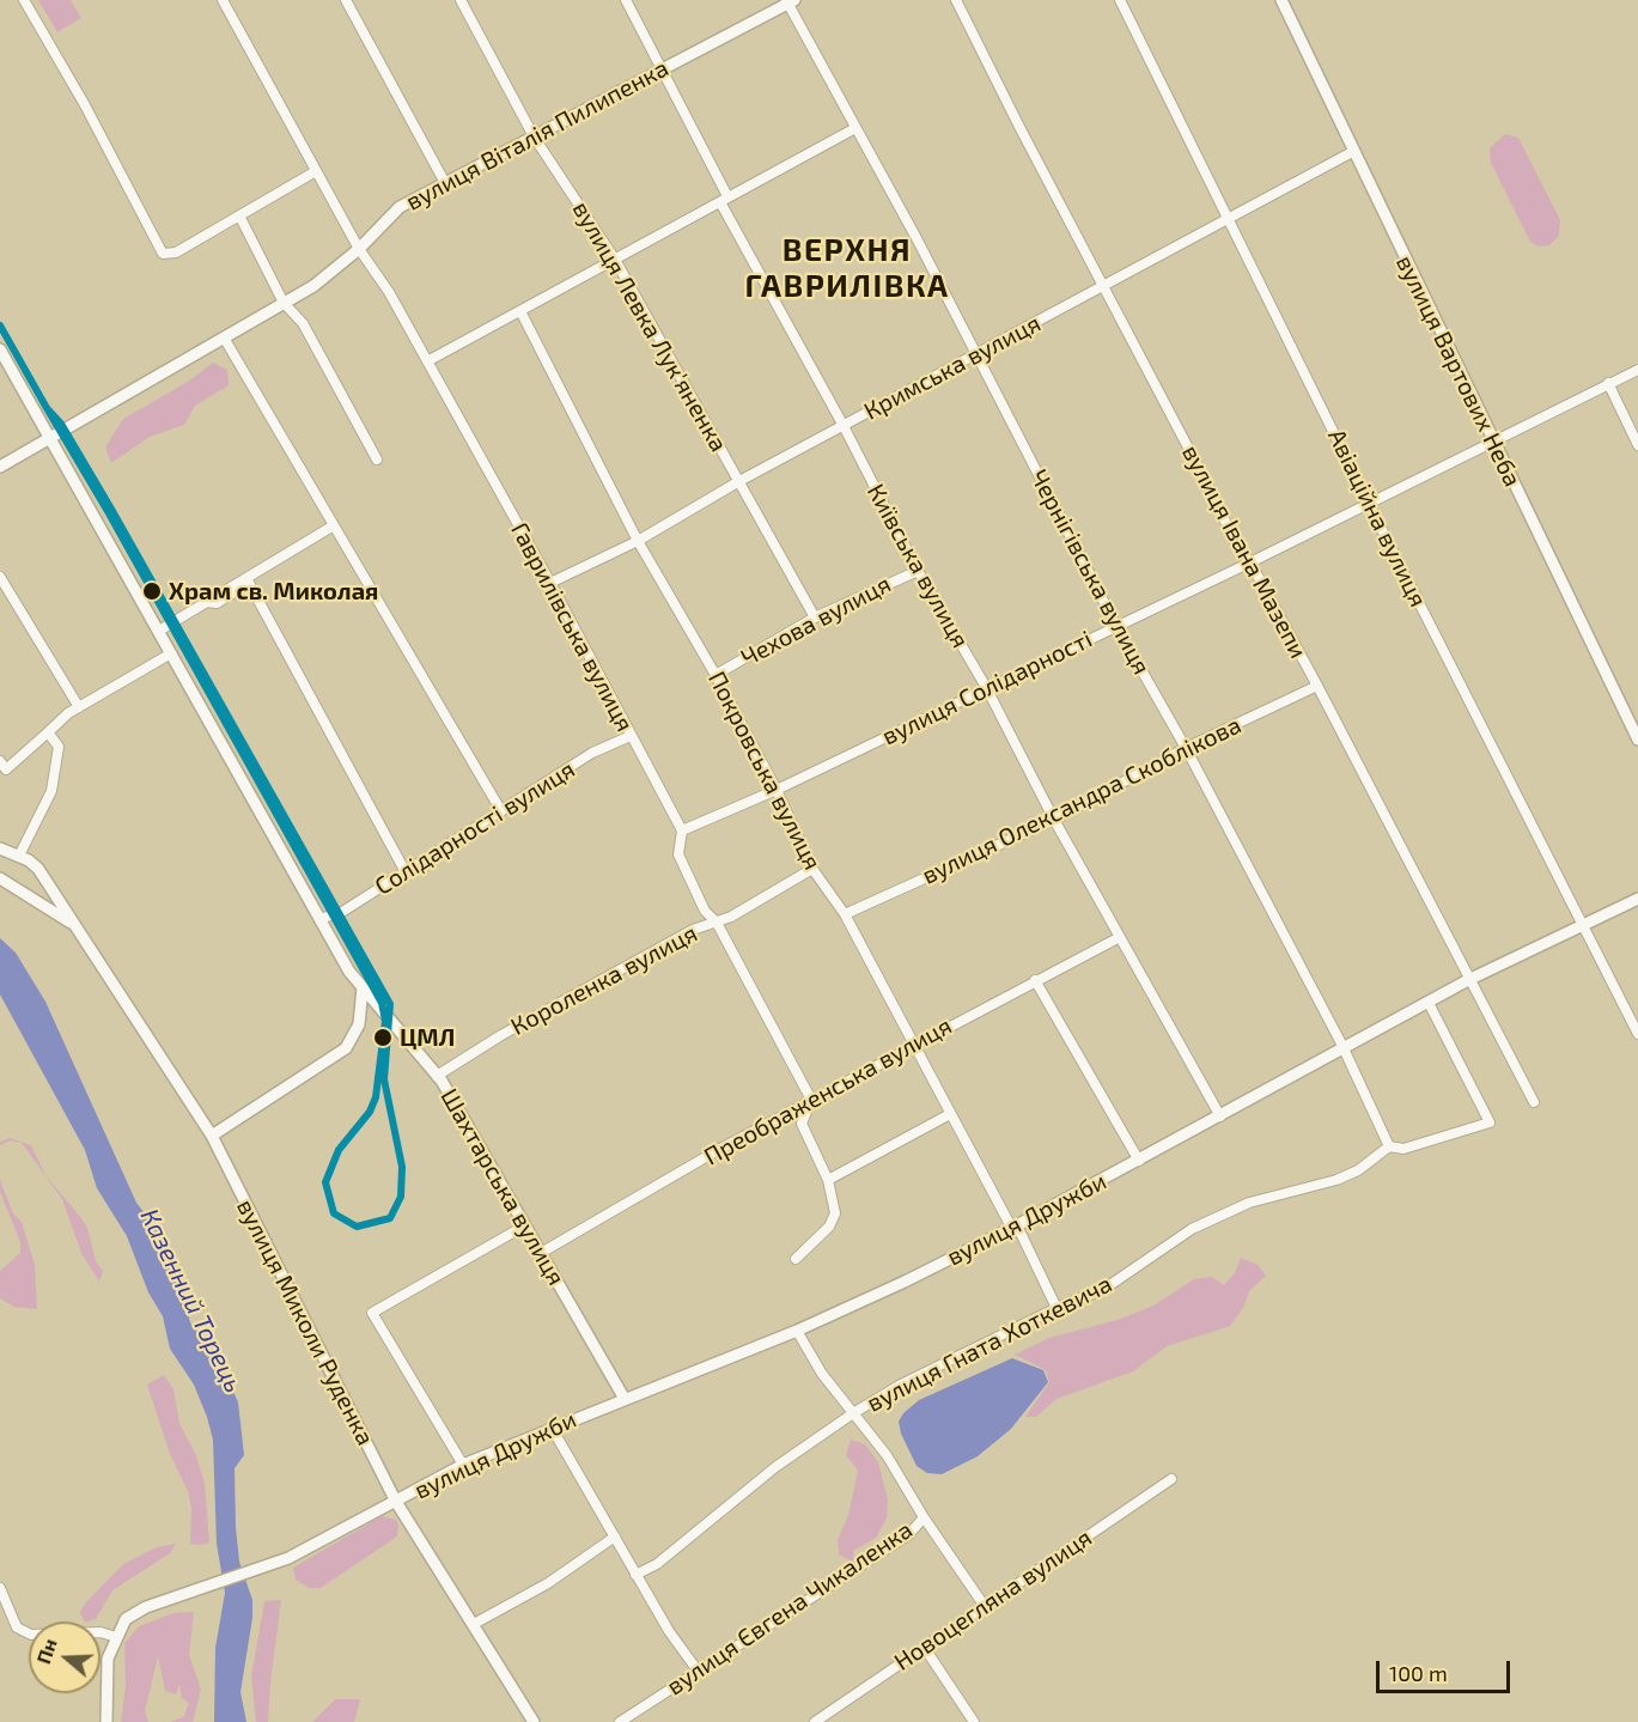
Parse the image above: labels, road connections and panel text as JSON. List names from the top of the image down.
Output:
{
  "streets": {
    "street": [
      "вулиця Віталія Пилипенка",
      "вулиця Левка Лук'яненка",
      "Кримська вулиця",
      "вулиця Вартових Неба",
      "Авіаційна вулиця",
      "вулиця Івана Мазепи",
      "Київська вулиця",
      "Чернігівська вулиця",
      "Чехова вулиця",
      "Гаврилівська вулиця",
      "вулиця Солідарності",
      "Покровська вулиця",
      "вулиця Олександра Скоблікова",
      "Солідарності вулиця",
      "Короленка вулиця",
      "Преображенська вулиця",
      "Шахтарська вулиця",
      "вулиця Дружби",
      "вулиця Миколи Руденка",
      "вулиця Гната Хоткевича",
      "Новоцегляна вулиця",
      "вулиця Євгена Чикаленка"
    ]
  },
  "crossings": [
    ["вулиця Віталія Пилипенка", "вулиця Левка Лук'яненка"],
    ["вулиця Віталія Пилипенка", "Київська вулиця"],
    ["вулиця Віталія Пилипенка", "Чернігівська вулиця"],
    ["вулиця Віталія Пилипенка", "Гаврилівська вулиця"],
    ["вулиця Віталія Пилипенка", "Шахтарська вулиця"],
    ["вулиця Левка Лук'яненка", "Кримська вулиця"],
    ["вулиця Левка Лук'яненка", "Чехова вулиця"],
    ["Кримська вулиця", "вулиця Вартових Неба"],
    ["Кримська вулиця", "Авіаційна вулиця"],
    ["Кримська вулиця", "вулиця Івана Мазепи"],
    ["Кримська вулиця", "Київська вулиця"],
    ["Кримська вулиця", "Чернігівська вулиця"],
    ["Кримська вулиця", "Гаврилівська вулиця"],
    ["Кримська вулиця", "Покровська вулиця"],
    ["вулиця Вартових Неба", "вулиця Солідарності"],
    ["Авіаційна вулиця", "вулиця Солідарності"],
    ["Авіаційна вулиця", "вулиця Дружби"],
    ["вулиця Івана Мазепи", "вулиця Солідарності"],
    ["вулиця Івана Мазепи", "вулиця Олександра Скоблікова"],
    ["вулиця Івана Мазепи", "вулиця Дружби"],
    ["Київська вулиця", "Чехова вулиця"],
    ["Київська вулиця", "вулиця Солідарності"],
    ["Київська вулиця", "вулиця Олександра Скоблікова"],
    ["Київська вулиця", "Преображенська вулиця"],
    ["Київська вулиця", "вулиця Дружби"],
    ["Чернігівська вулиця", "вулиця Солідарності"],
    ["Чернігівська вулиця", "вулиця Олександра Скоблікова"],
    ["Чернігівська вулиця", "вулиця Дружби"],
    ["Чернігівська вулиця", "вулиця Гната Хоткевича"],
    ["Чехова вулиця", "Покровська вулиця"],
    ["Гаврилівська вулиця", "вулиця Солідарності"],
    ["Гаврилівська вулиця", "Солідарності вулиця"],
    ["Гаврилівська вулиця", "Короленка вулиця"],
    ["Гаврилівська вулиця", "Преображенська вулиця"],
    ["вулиця Солідарності", "Покровська вулиця"],
    ["Покровська вулиця", "вулиця Олександра Скоблікова"],
    ["Покровська вулиця", "Короленка вулиця"],
    ["Покровська вулиця", "Преображенська вулиця"],
    ["Покровська вулиця", "вулиця Дружби"],
    ["Покровська вулиця", "вулиця Гната Хоткевича"],
    ["Солідарності вулиця", "Шахтарська вулиця"],
    ["Короленка вулиця", "Шахтарська вулиця"],
    ["Преображенська вулиця", "Шахтарська вулиця"],
    ["Шахтарська вулиця", "вулиця Дружби"],
    ["вулиця Дружби", "вулиця Миколи Руденка"]
  ],
  "districts": ["ВЕРХНЯ ГАВРИЛІВКА"],
  "water": ["Казенний Торець"],
  "places": ["Храм св. Миколая", "ЦМЛ"],
  "scale_bar": "100 m",
  "north": "left"
}
